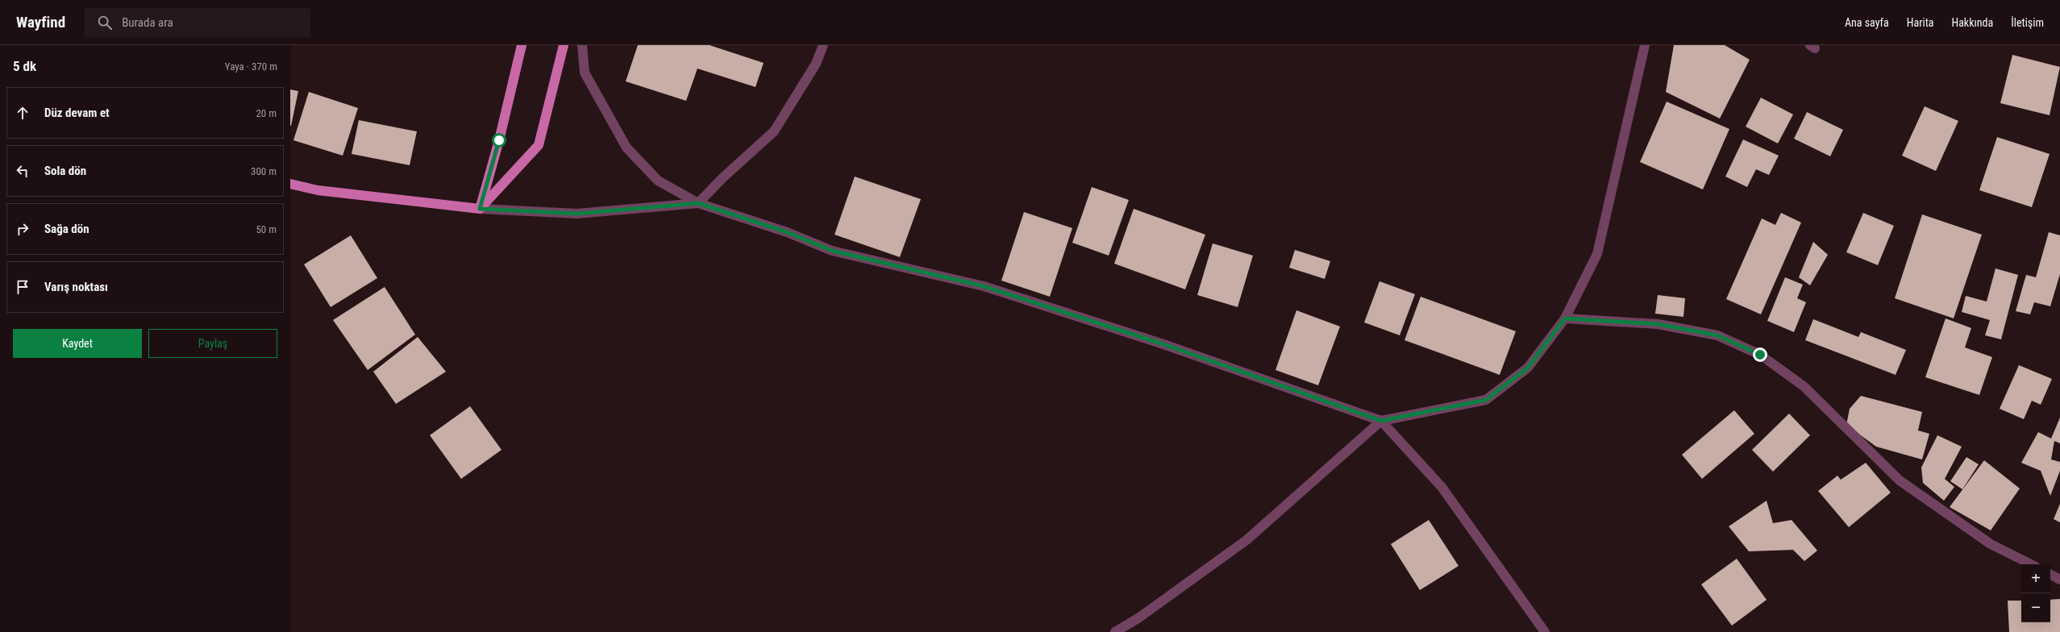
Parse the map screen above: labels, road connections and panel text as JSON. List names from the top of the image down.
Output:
{
  "page": {
    "header": "Wayfind",
    "search": "Burada ara",
    "nav": [
      "Ana sayfa",
      "Harita",
      "Hakkında",
      "İletişim"
    ],
    "heading": ["5 dk", "Yaya · 370 m"],
    "list": [
      ["Düz devam et", "20 m"],
      ["Sola dön", "300 m"],
      ["Sağa dön", "50 m"],
      "Varış noktası"
    ],
    "buttons": ["Kaydet", "Paylaş"],
    "map_buttons": ["+", "−"]
  }
}
